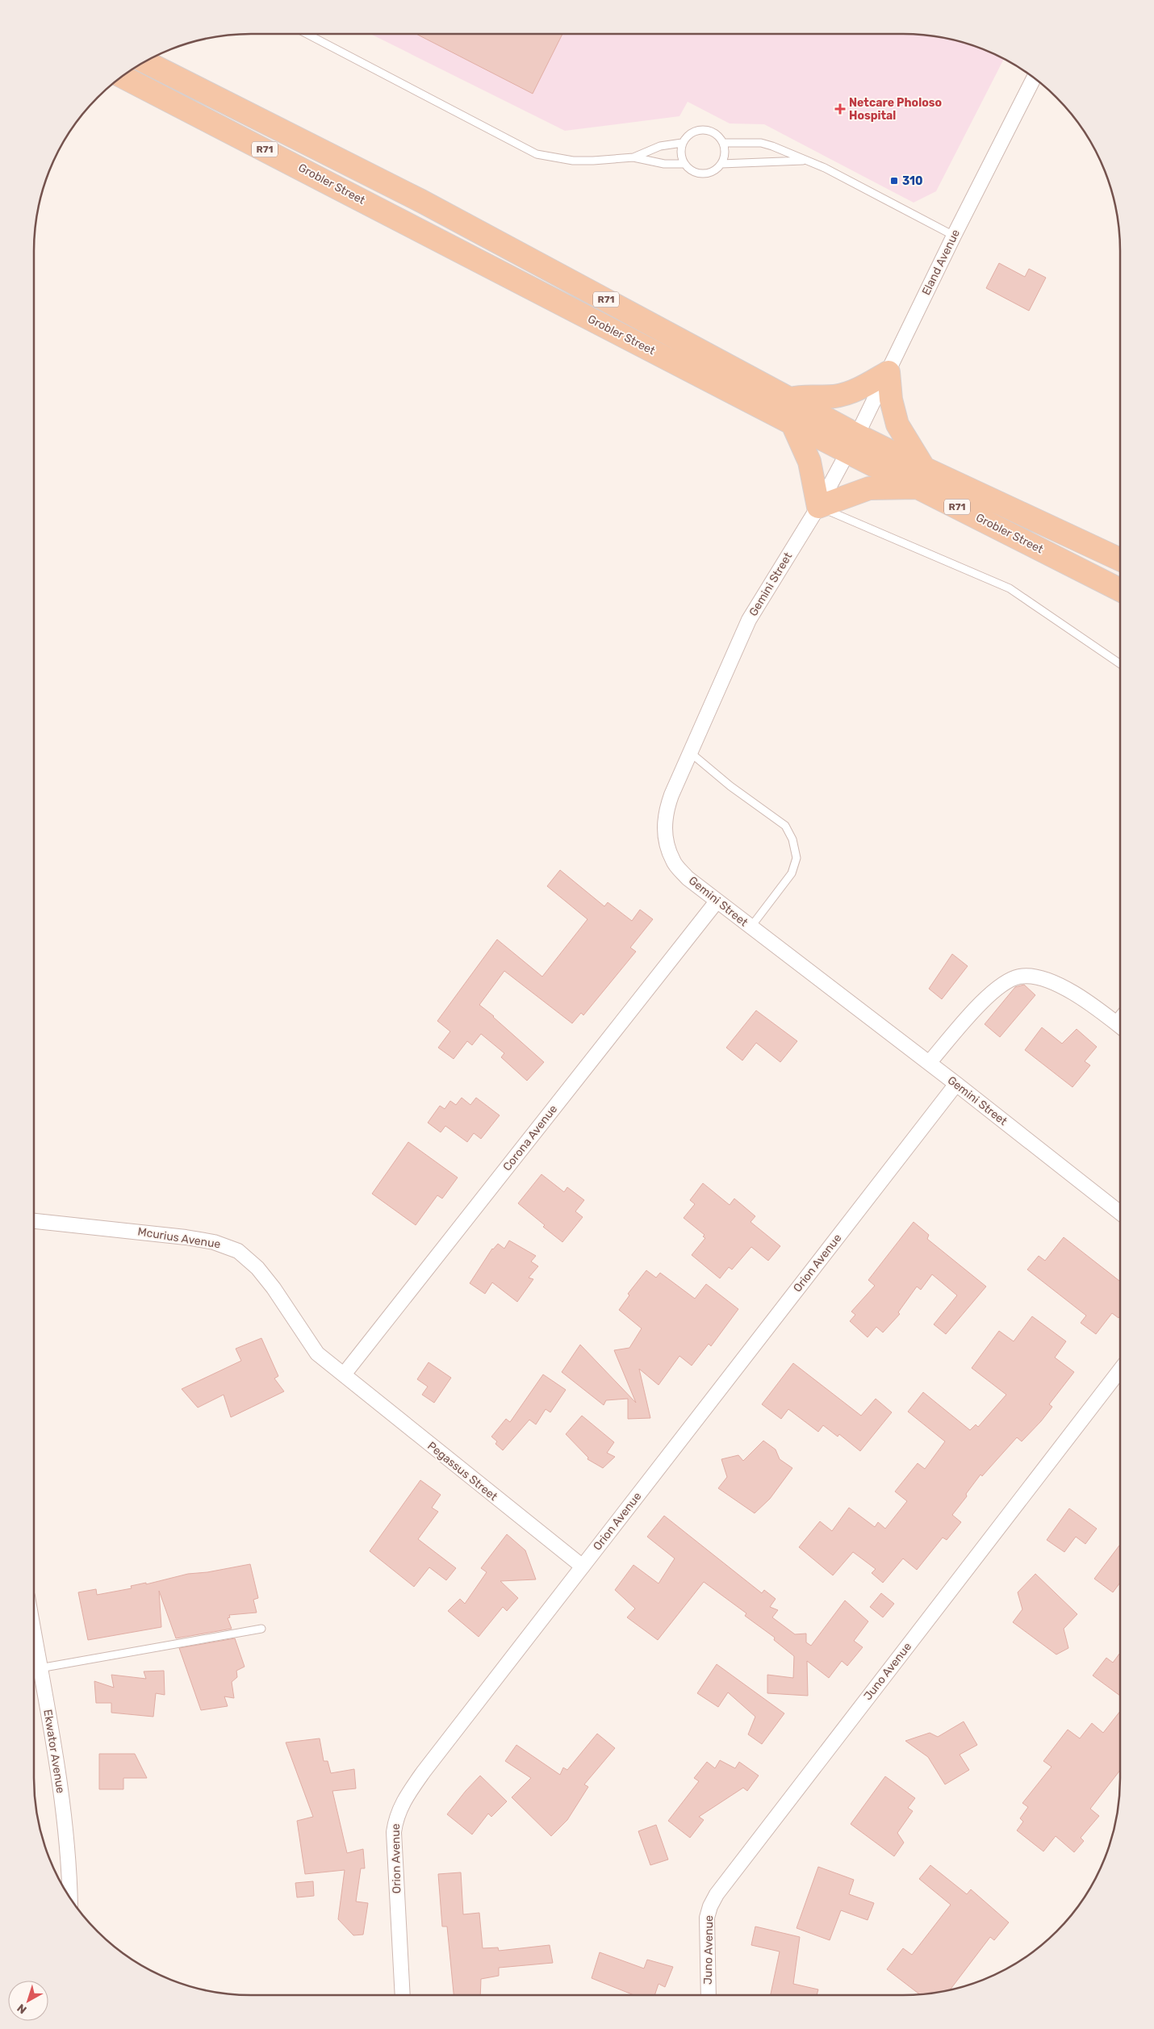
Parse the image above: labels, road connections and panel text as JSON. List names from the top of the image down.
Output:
{
  "streets": {
    "main road": ["R71", "Grobler Street"],
    "street": [
      "Eland Avenue",
      "Gemini Street",
      "Corona Avenue",
      "Mcurius Avenue",
      "Orion Avenue",
      "Pegassus Street",
      "Juno Avenue",
      "Ekwator Avenue"
    ]
  },
  "crossings": [
    ["Grobler Street", "Eland Avenue"],
    ["Grobler Street", "Gemini Street"],
    ["Eland Avenue", "Gemini Street"],
    ["Gemini Street", "Corona Avenue"],
    ["Gemini Street", "Orion Avenue"],
    ["Corona Avenue", "Mcurius Avenue"],
    ["Corona Avenue", "Pegassus Street"],
    ["Mcurius Avenue", "Pegassus Street"],
    ["Orion Avenue", "Pegassus Street"]
  ],
  "places": {
    "health": ["Netcare Pholoso Hospital"],
    "transit": ["310"]
  },
  "north": "bottom left"
}
